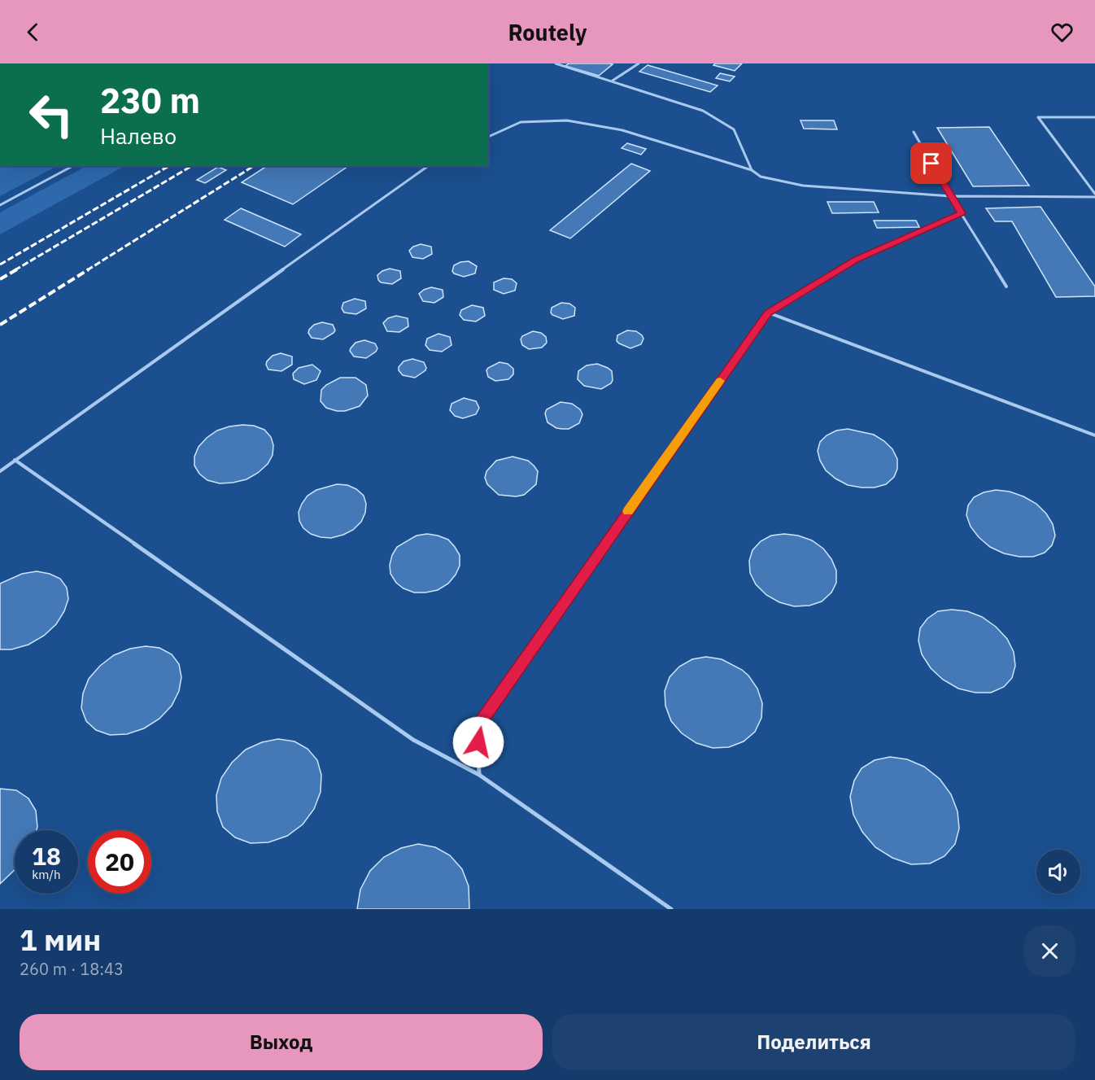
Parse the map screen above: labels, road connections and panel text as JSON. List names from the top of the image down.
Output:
{
  "page": {
    "header": "Routely",
    "turn": ["230 m", "Налево"],
    "speed": "18 km/h",
    "limit": "20",
    "heading": ["1 мин", "260 m · 18:43"],
    "buttons": ["Выход", "Поделиться"]
  }
}
